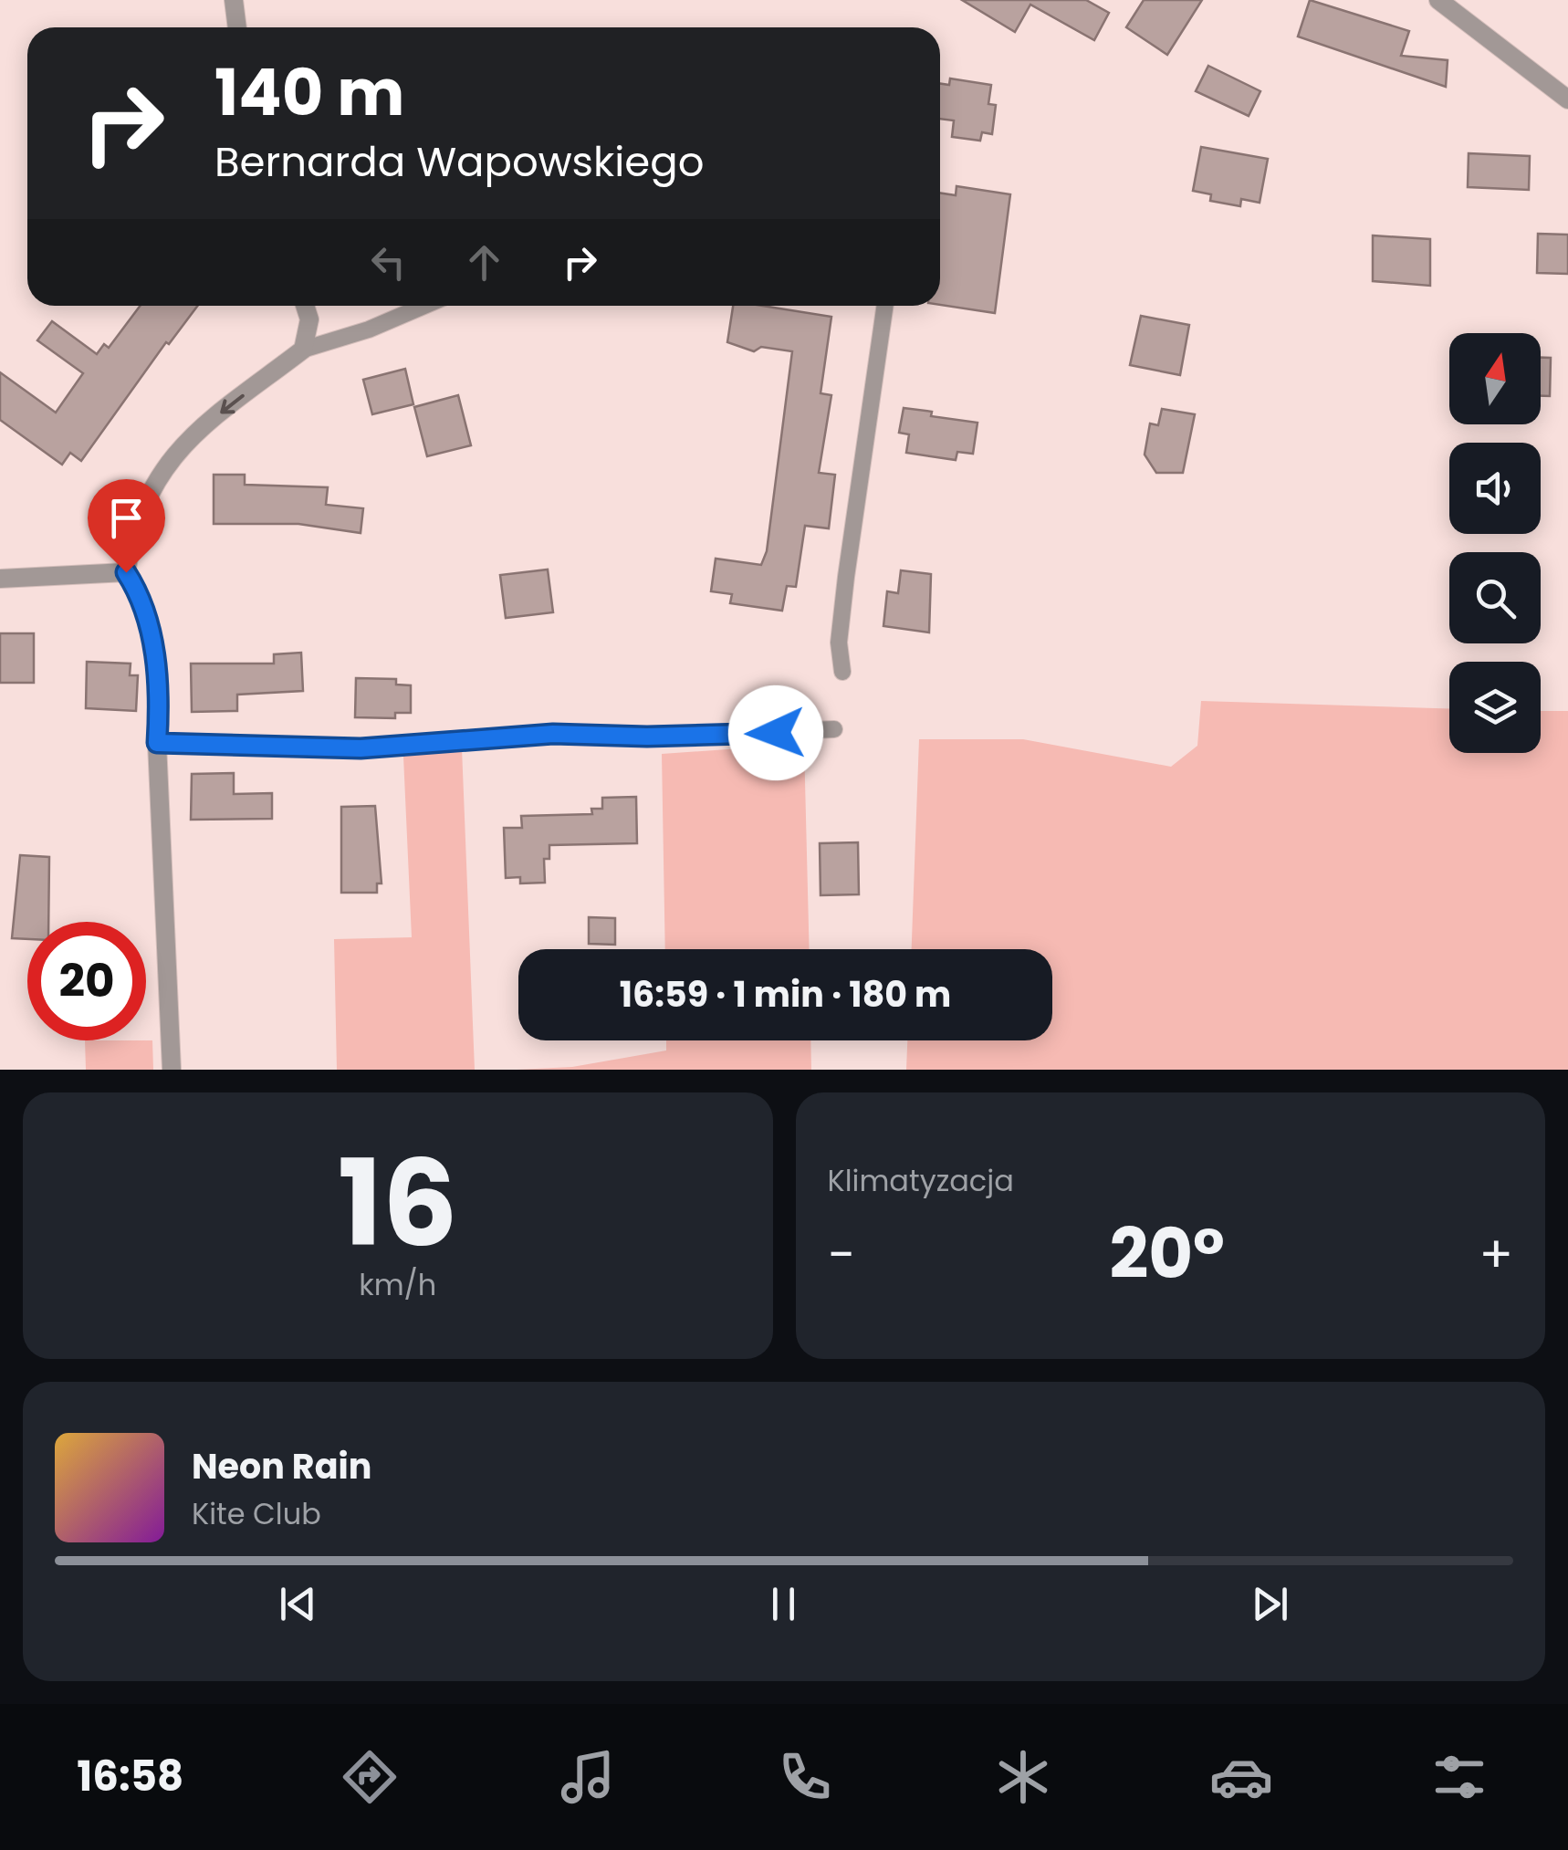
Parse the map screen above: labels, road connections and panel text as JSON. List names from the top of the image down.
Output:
{
  "north": "top",
  "page": {
    "turn": ["140 m", "Bernarda Wapowskiego"],
    "limit": "20",
    "trip": "16:59 · 1 min · 180 m",
    "tile": [
      ["16", "km/h"],
      "Klimatyzacja"
    ],
    "heat": ["−", "20°", "+"],
    "song": ["Neon Rain", "Kite Club"],
    "tabs": "16:58"
  }
}
